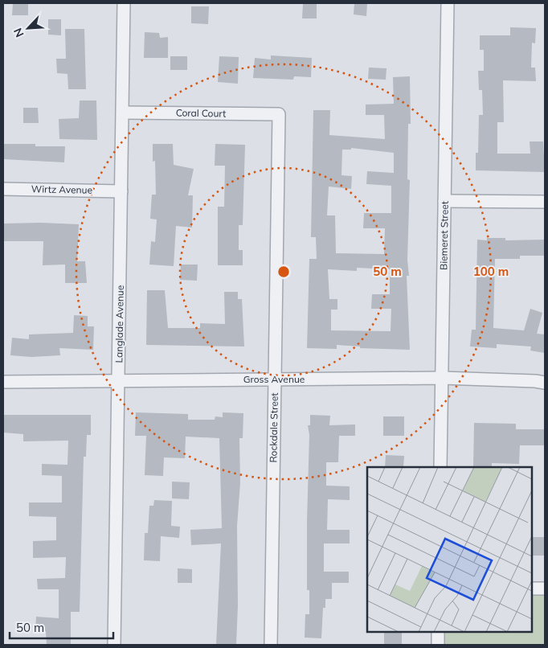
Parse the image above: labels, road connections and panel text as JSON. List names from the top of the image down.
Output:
{
  "streets": {
    "street": [
      "Coral Court",
      "Wirtz Avenue",
      "Biemeret Street",
      "Langlade Avenue",
      "Gross Avenue",
      "Rockdale Street"
    ]
  },
  "crossings": [
    ["Coral Court", "Langlade Avenue"],
    ["Coral Court", "Rockdale Street"],
    ["Wirtz Avenue", "Langlade Avenue"],
    ["Biemeret Street", "Gross Avenue"],
    ["Langlade Avenue", "Gross Avenue"],
    ["Gross Avenue", "Rockdale Street"]
  ],
  "scale_bar": "50 m",
  "north": "bottom left",
  "rings": ["50 m", "100 m"]
}
